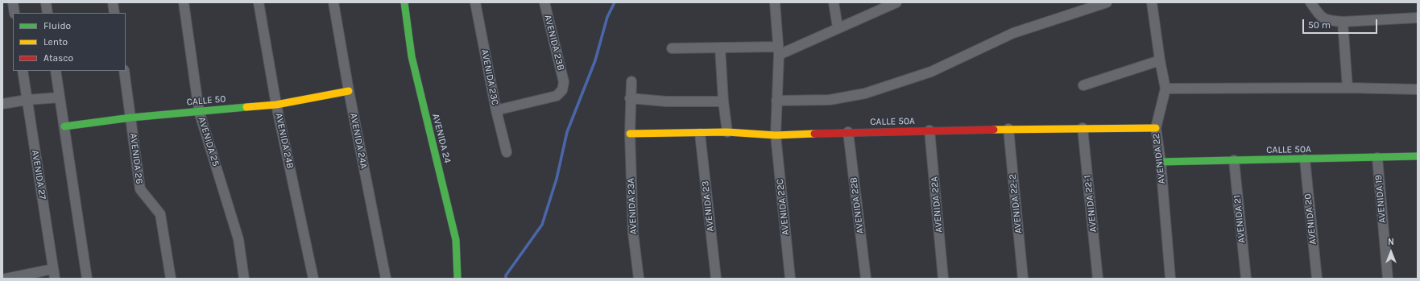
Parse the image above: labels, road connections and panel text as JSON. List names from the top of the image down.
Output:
{
  "streets": {
    "street": [
      "AVENIDA 23B",
      "AVENIDA 23C",
      "CALLE 50",
      "CALLE 50A",
      "AVENIDA 24",
      "AVENIDA 24B",
      "AVENIDA 24A",
      "AVENIDA 25",
      "AVENIDA 26",
      "AVENIDA 22",
      "AVENIDA 27",
      "AVENIDA 19",
      "AVENIDA 22-2",
      "AVENIDA 22-1",
      "AVENIDA 22A",
      "AVENIDA 22B",
      "AVENIDA 23A",
      "AVENIDA 23",
      "AVENIDA 22C",
      "AVENIDA 21",
      "AVENIDA 20"
    ]
  },
  "crossings": [
    ["AVENIDA 23B", "AVENIDA 23C"],
    ["CALLE 50", "AVENIDA 24B"],
    ["CALLE 50", "AVENIDA 24A"],
    ["CALLE 50", "AVENIDA 25"],
    ["CALLE 50", "AVENIDA 26"],
    ["CALLE 50A", "AVENIDA 22"],
    ["CALLE 50A", "AVENIDA 19"],
    ["CALLE 50A", "AVENIDA 22-2"],
    ["CALLE 50A", "AVENIDA 22-1"],
    ["CALLE 50A", "AVENIDA 22A"],
    ["CALLE 50A", "AVENIDA 22B"],
    ["CALLE 50A", "AVENIDA 23A"],
    ["CALLE 50A", "AVENIDA 23"],
    ["CALLE 50A", "AVENIDA 22C"],
    ["CALLE 50A", "AVENIDA 21"],
    ["CALLE 50A", "AVENIDA 20"]
  ],
  "legend": ["Fluido", "Lento", "Atasco"],
  "scale_bar": "50 m",
  "north": "top"
}
